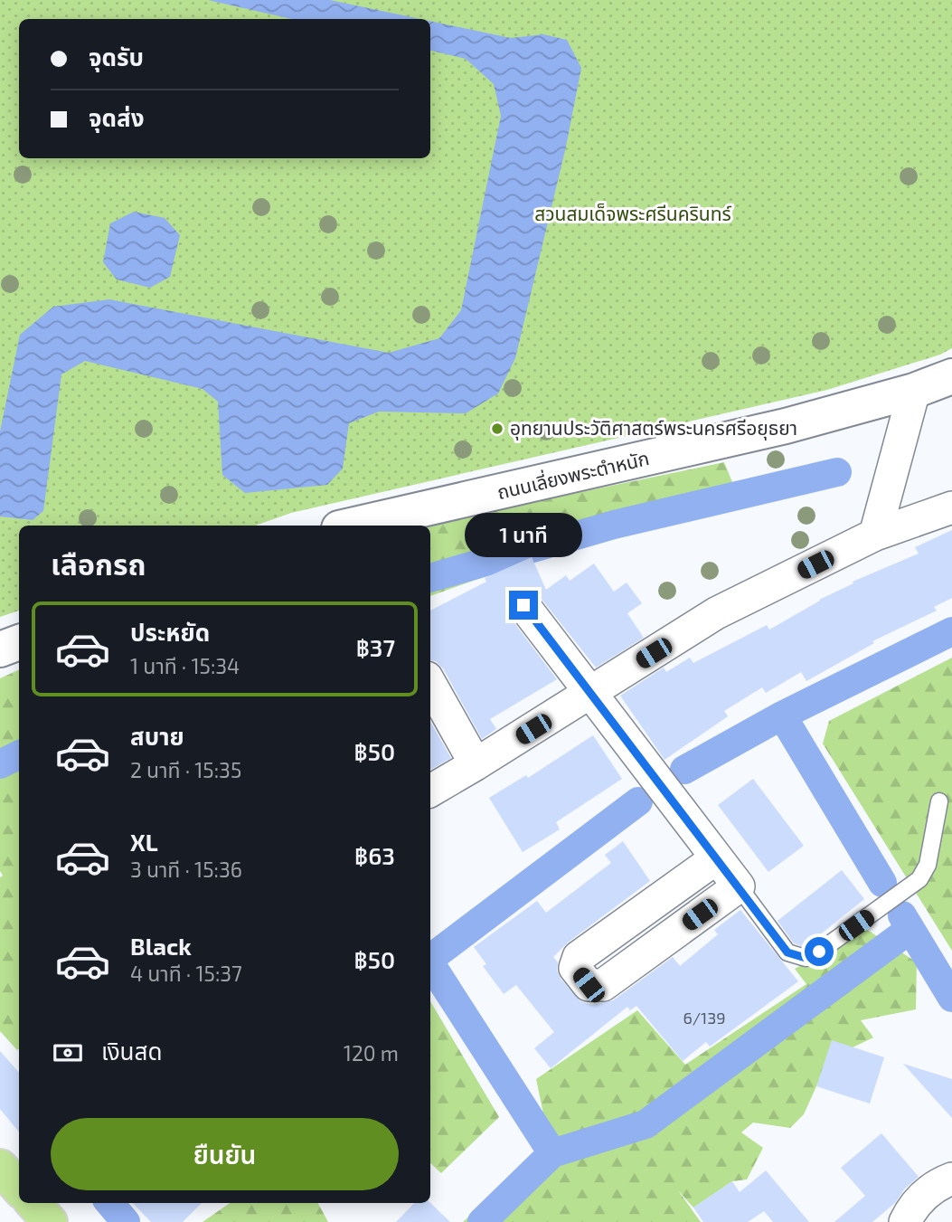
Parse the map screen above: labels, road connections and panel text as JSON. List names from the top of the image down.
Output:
{
  "streets": {
    "street": ["ถนนเลี่ยงพระตำหนัก"]
  },
  "parks": ["สวนสมเด็จพระศรีนครินทร์"],
  "places": ["อุทยานประวัติศาสตร์พระนครศรีอยุธยา"],
  "house_numbers": ["6/139"],
  "page": {
    "banner": ["จุดรับ", "จุดส่ง"],
    "bubble": "1 นาที",
    "heading": "เลือกรถ",
    "list": [
      {
        "name": "ประหยัด",
        "note": "1 นาที · 15:34",
        "value": "฿37"
      },
      {
        "name": "สบาย",
        "note": "2 นาที · 15:35",
        "value": "฿50"
      },
      {
        "name": "XL",
        "note": "3 นาที · 15:36",
        "value": "฿63"
      },
      {
        "name": "Black",
        "note": "4 นาที · 15:37",
        "value": "฿50"
      }
    ],
    "pay": ["เงินสด", "120 m"],
    "buttons": "ยืนยัน"
  }
}
